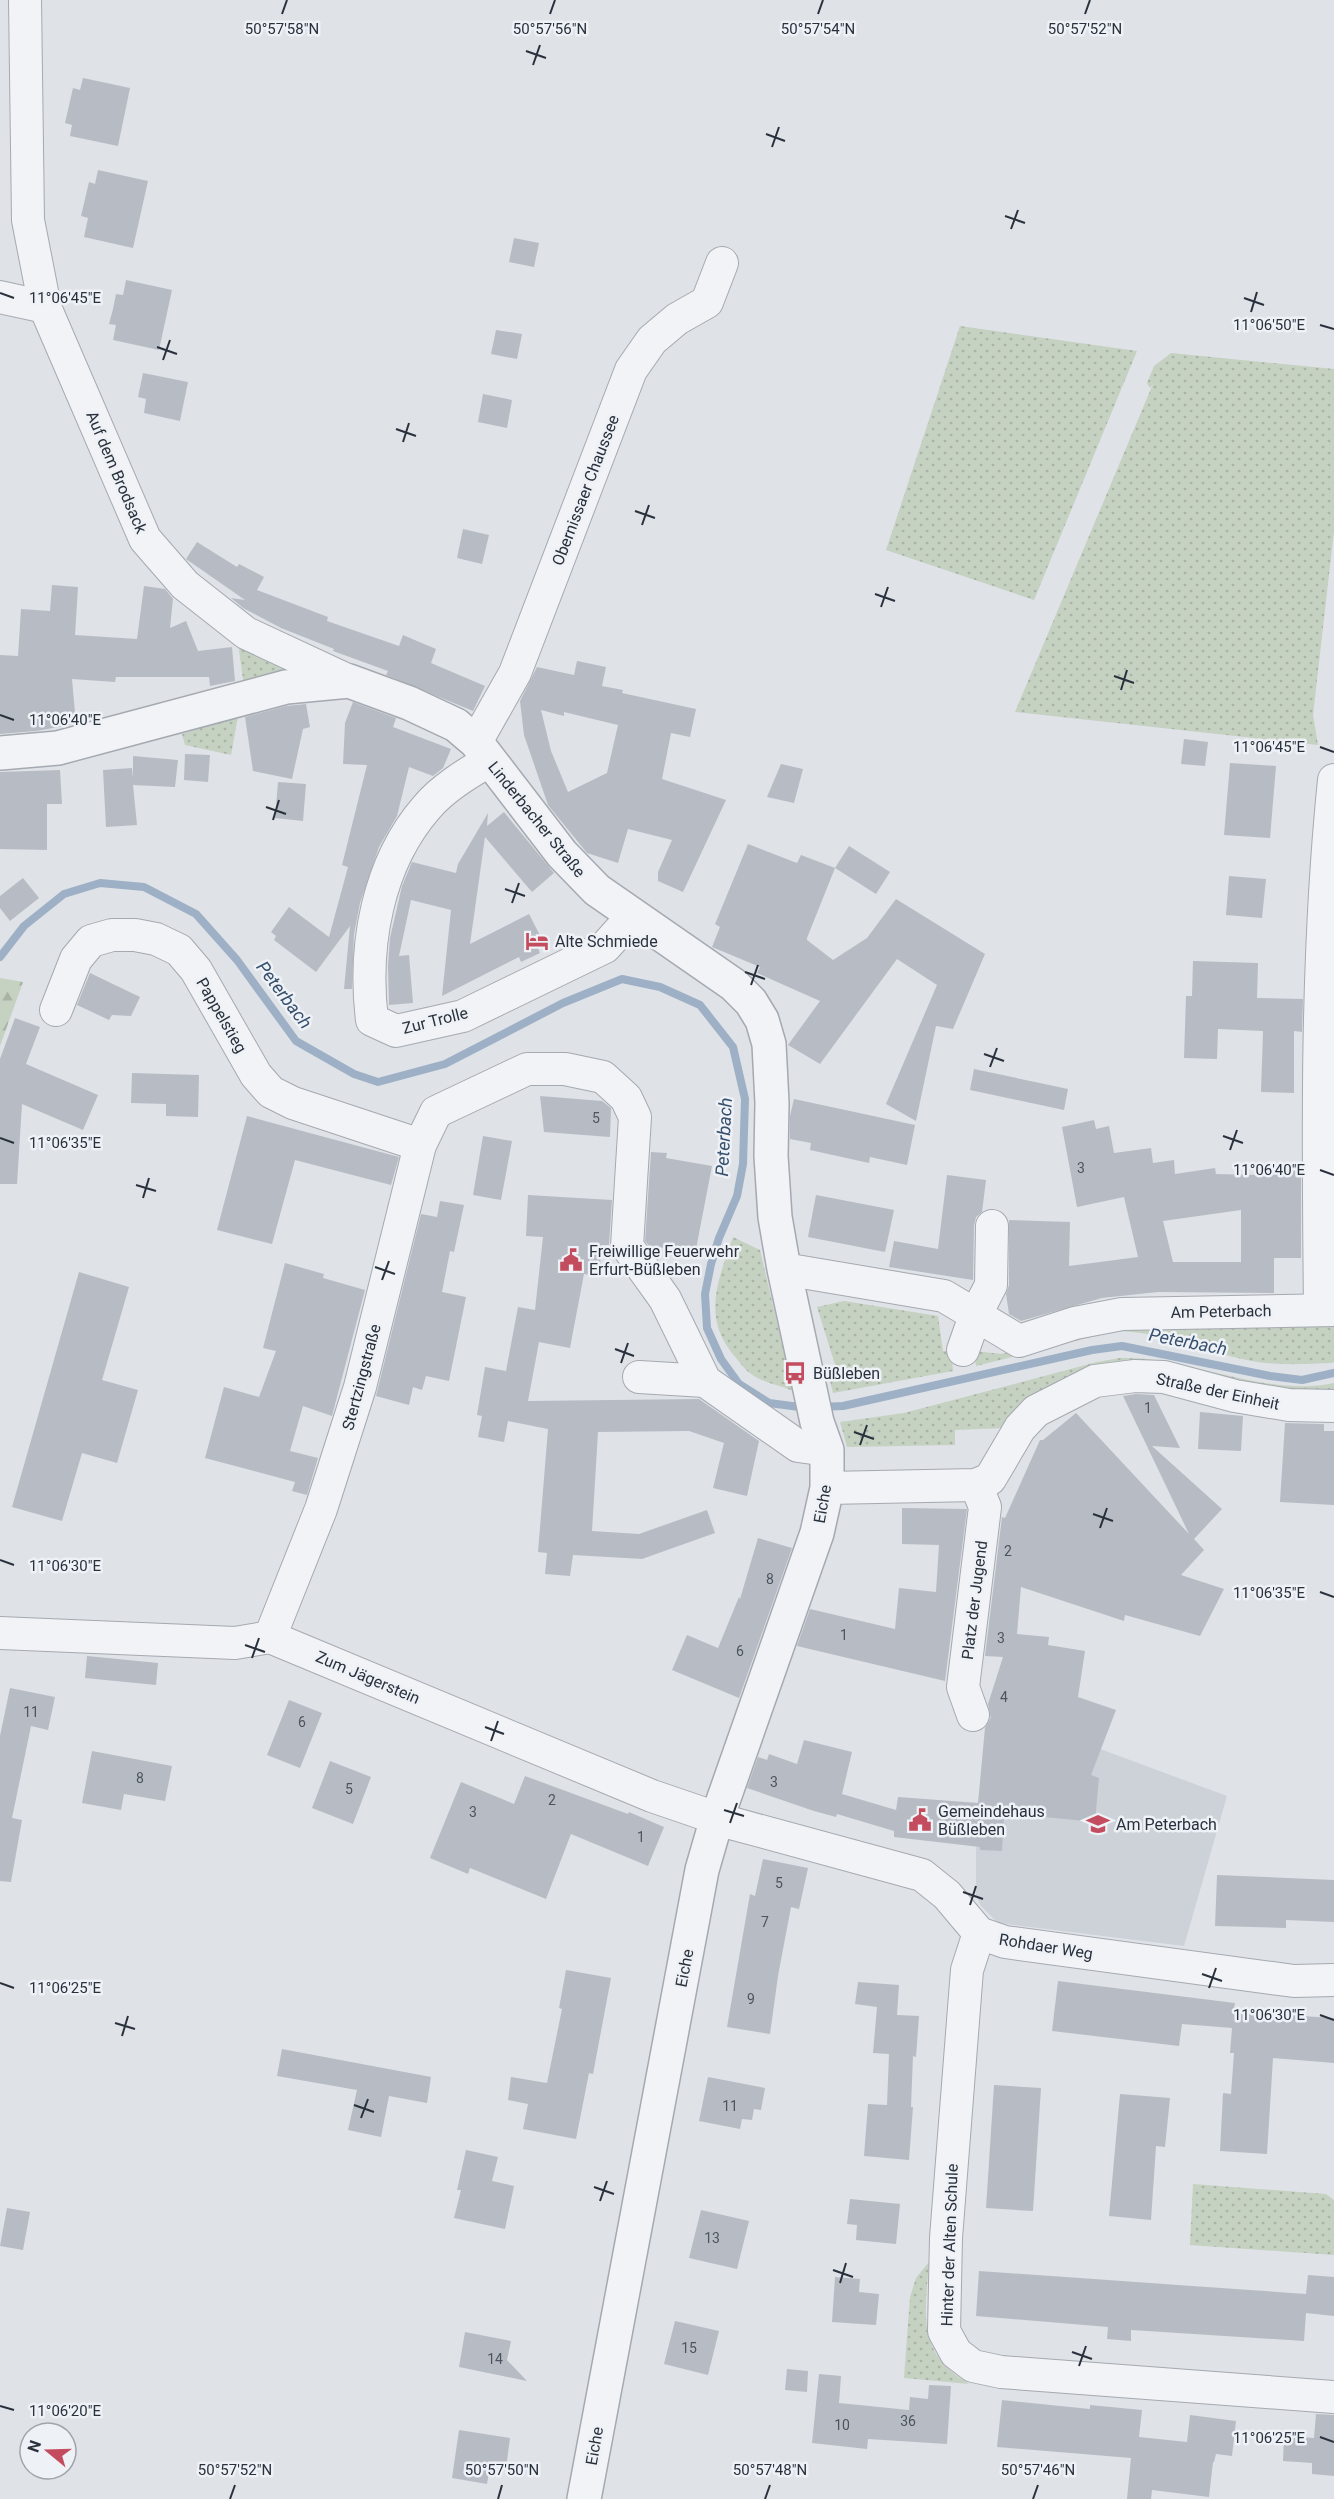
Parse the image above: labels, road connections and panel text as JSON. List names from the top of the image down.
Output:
{
  "streets": {
    "street": [
      "Auf dem Brodsack",
      "Obernissaer Chaussee",
      "Linderbacher Straße",
      "Pappelstieg",
      "Zur Trolle",
      "Am Peterbach",
      "Stertzingstraße",
      "Straße der Einheit",
      "Eiche",
      "Platz der Jugend",
      "Zum Jägerstein",
      "Rohdaer Weg",
      "Hinter der Alten Schule"
    ]
  },
  "crossings": [
    ["Auf dem Brodsack", "Linderbacher Straße"],
    ["Obernissaer Chaussee", "Linderbacher Straße"],
    ["Obernissaer Chaussee", "Zur Trolle"],
    ["Linderbacher Straße", "Zur Trolle"],
    ["Linderbacher Straße", "Am Peterbach"],
    ["Linderbacher Straße", "Eiche"],
    ["Pappelstieg", "Stertzingstraße"],
    ["Stertzingstraße", "Zum Jägerstein"],
    ["Straße der Einheit", "Platz der Jugend"],
    ["Eiche", "Zum Jägerstein"],
    ["Eiche", "Rohdaer Weg"],
    ["Zum Jägerstein", "Rohdaer Weg"],
    ["Rohdaer Weg", "Hinter der Alten Schule"]
  ],
  "water": ["Peterbach"],
  "places": {
    "hotel": ["Alte Schmiede"],
    "public building": ["Freiwillige Feuerwehr Erfurt-Büßleben", "Gemeindehaus Büßleben"],
    "bus stop": ["Büßleben"],
    "school or university": ["Am Peterbach"]
  },
  "house_numbers": [
    "5",
    "3",
    "1",
    "2",
    "8",
    "1",
    "3",
    "6",
    "4",
    "11",
    "6",
    "8",
    "3",
    "5",
    "2",
    "3",
    "1",
    "5",
    "7",
    "9",
    "11",
    "13",
    "15",
    "14",
    "36",
    "10"
  ],
  "north": "left",
  "coordinates": [
    "50°57'58\"N",
    "50°57'56\"N",
    "50°57'54\"N",
    "50°57'52\"N",
    "11°06'45\"E",
    "11°06'50\"E",
    "11°06'40\"E",
    "11°06'35\"E",
    "11°06'30\"E",
    "11°06'25\"E",
    "11°06'20\"E",
    "50°57'50\"N",
    "50°57'48\"N",
    "50°57'46\"N"
  ]
}
